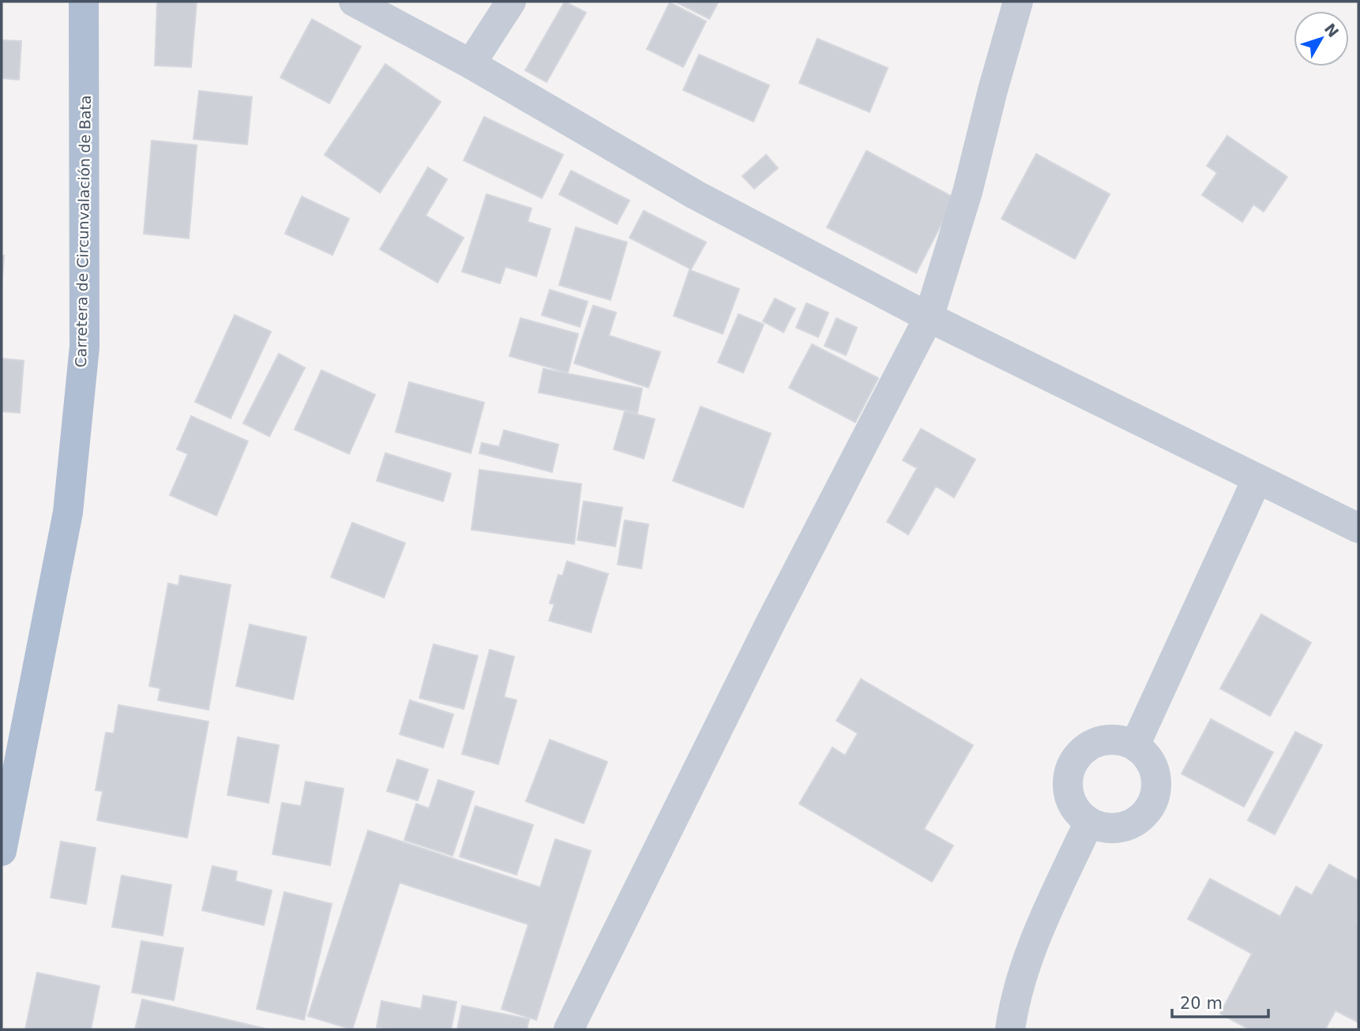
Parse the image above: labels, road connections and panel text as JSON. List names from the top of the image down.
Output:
{
  "streets": {
    "main road": ["Carretera de Circunvalación de Bata"]
  },
  "scale_bar": "20 m",
  "north": "top right"
}
